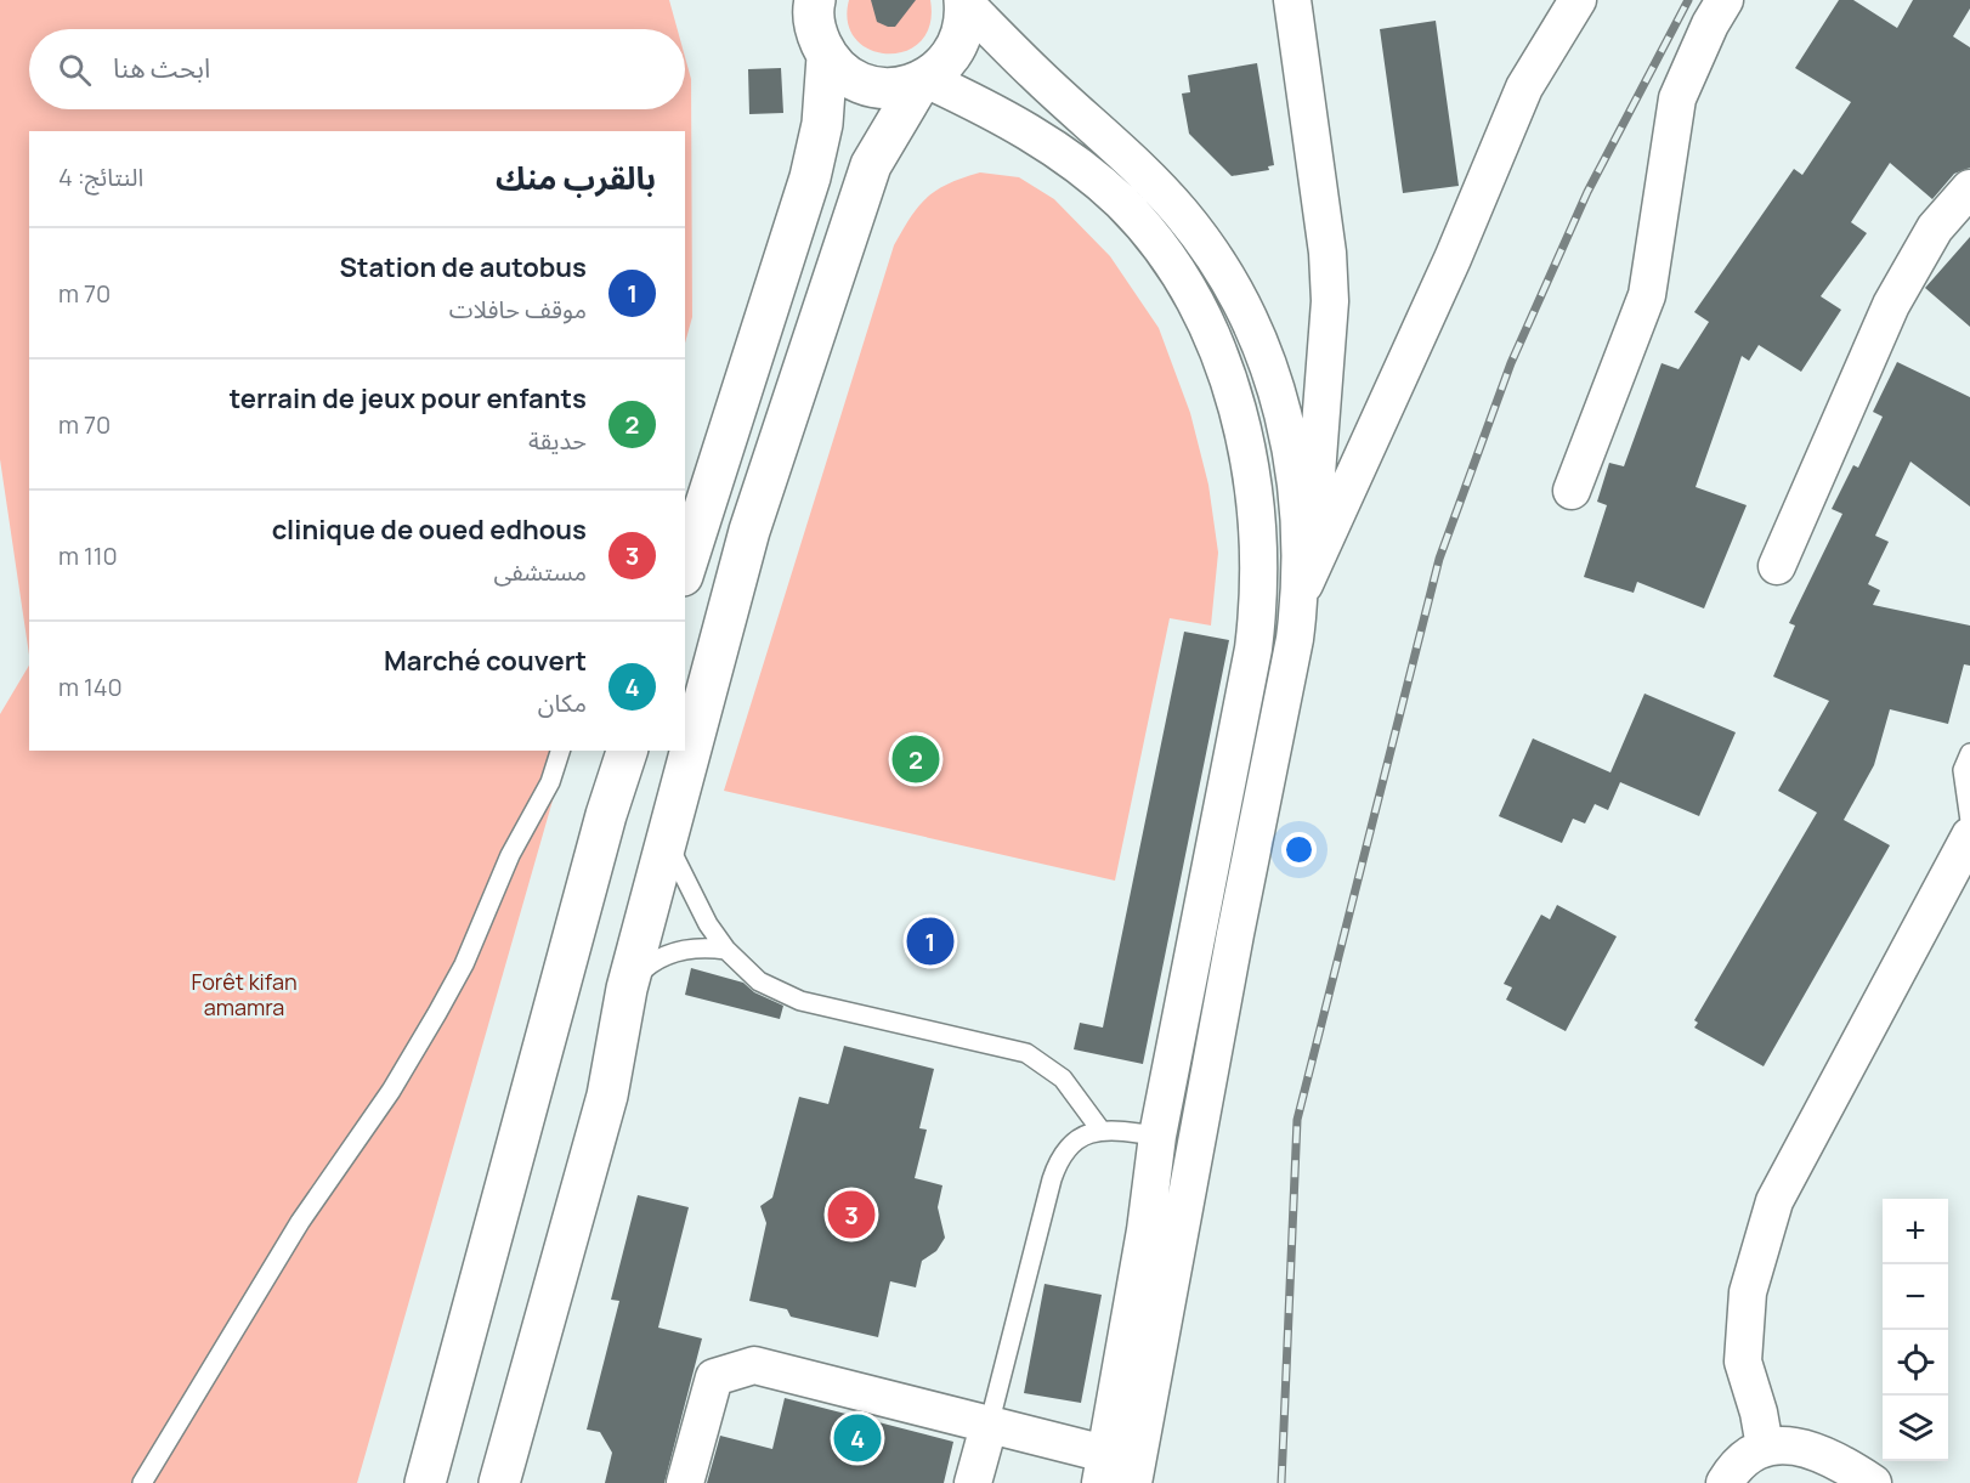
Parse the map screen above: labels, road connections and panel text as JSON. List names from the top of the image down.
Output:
{
  "parks": ["Forêt kifan amamra"],
  "page": {
    "search": "ابحث هنا",
    "heading": ["بالقرب منك", "النتائج: 4"],
    "list": [
      {
        "mark": "1",
        "name": "Station de autobus",
        "note": "موقف حافلات",
        "value": "70 m"
      },
      {
        "mark": "2",
        "name": "terrain de jeux pour enfants",
        "note": "حديقة",
        "value": "70 m"
      },
      {
        "mark": "3",
        "name": "clinique de oued edhous",
        "note": "مستشفى",
        "value": "110 m"
      },
      {
        "mark": "4",
        "name": "Marché couvert",
        "note": "مكان",
        "value": "140 m"
      }
    ],
    "pins": [
      "2",
      "1",
      "3",
      "4"
    ],
    "map_buttons": ["+", "−"]
  }
}
